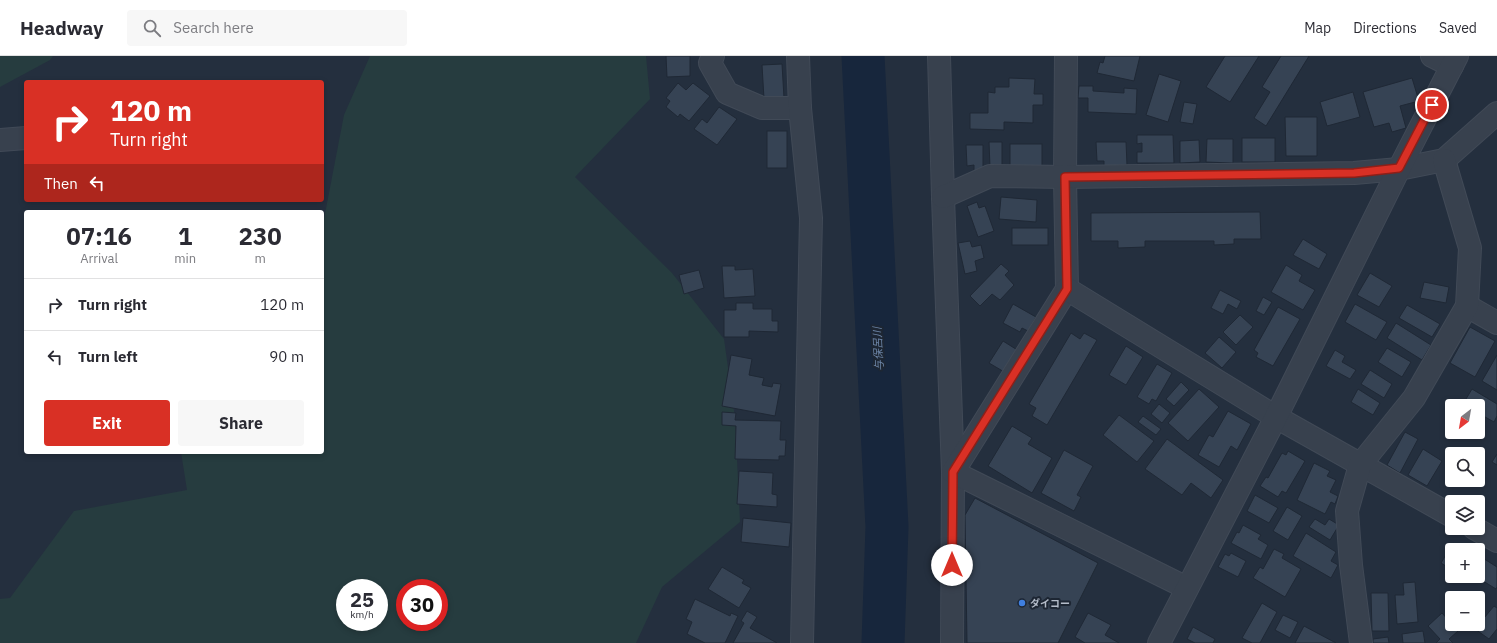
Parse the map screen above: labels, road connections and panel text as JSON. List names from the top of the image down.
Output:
{
  "water": ["与保呂川"],
  "places": ["ダイコー"],
  "north": "bottom left",
  "page": {
    "header": "Headway",
    "search": "Search here",
    "nav": ["Map", "Directions", "Saved"],
    "turn": ["120 m", "Turn right"],
    "then": "Then",
    "eta": [
      "07:16",
      "Arrival",
      "1",
      "min",
      "230",
      "m"
    ],
    "list": [
      {
        "name": "Turn right",
        "value": "120 m"
      },
      {
        "name": "Turn left",
        "value": "90 m"
      }
    ],
    "buttons": ["Exit", "Share"],
    "map_buttons": ["+", "−"],
    "speed": "25 km/h",
    "limit": "30"
  }
}
